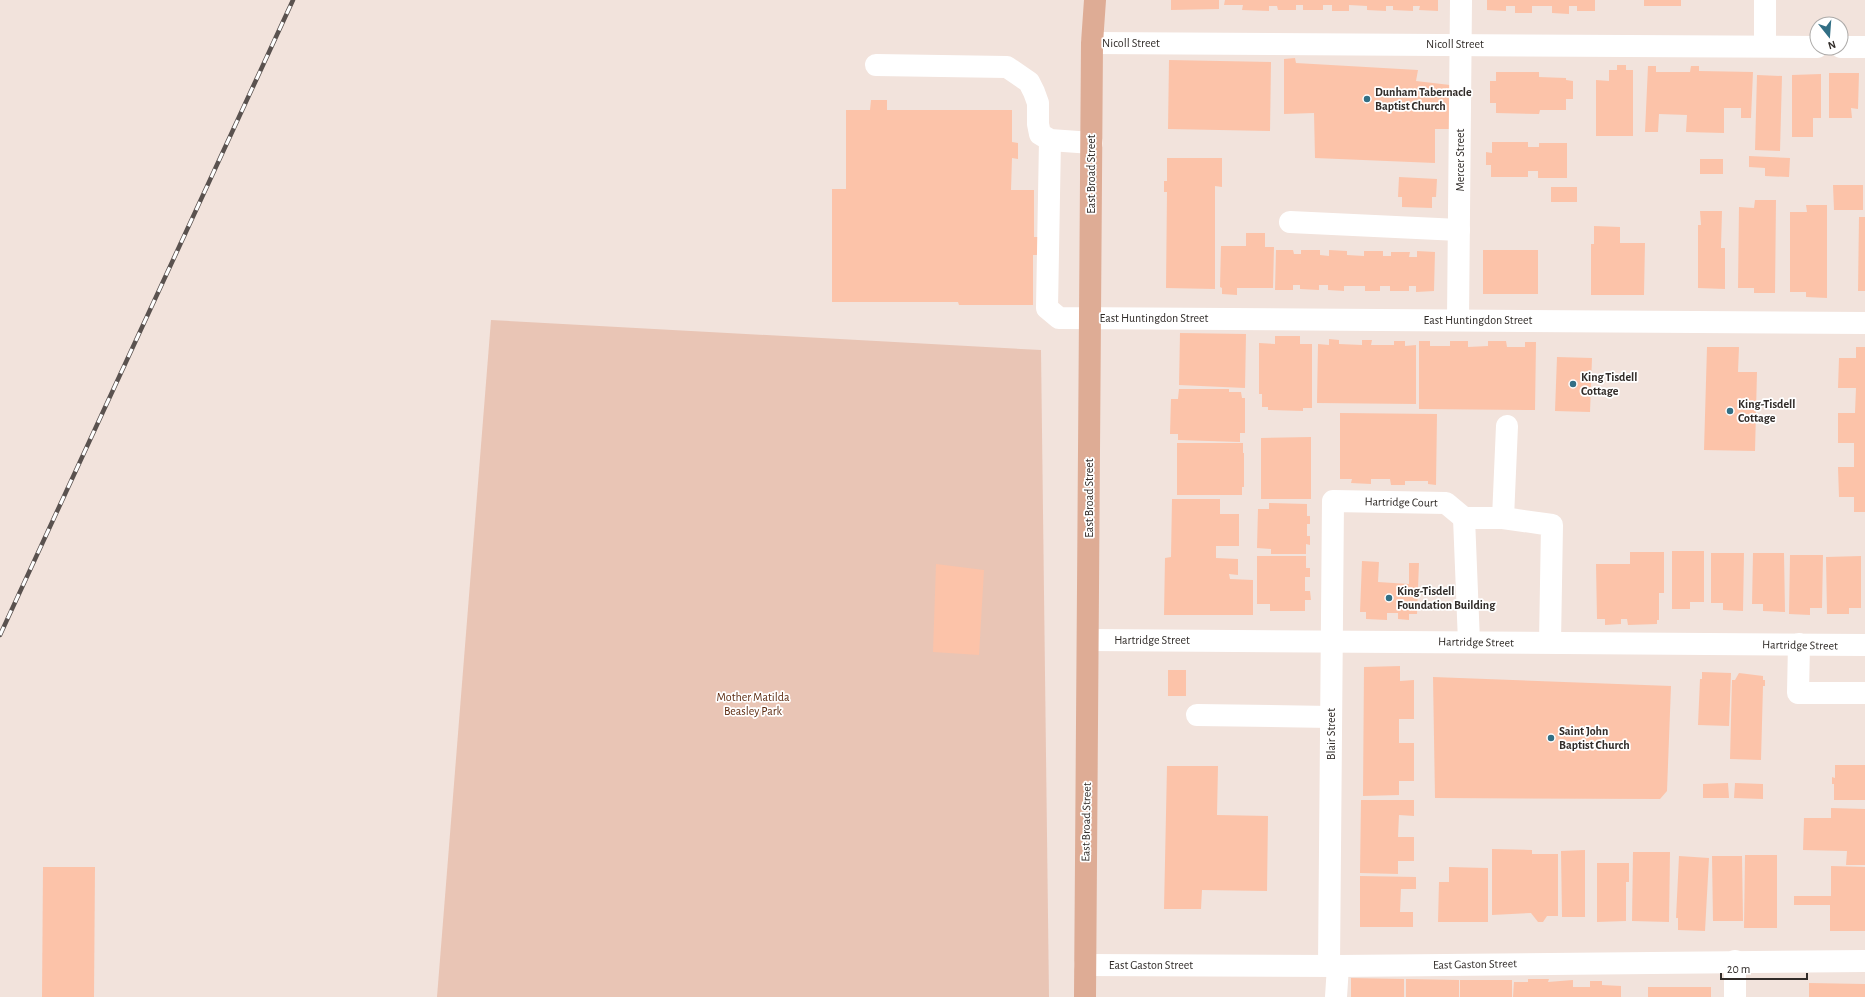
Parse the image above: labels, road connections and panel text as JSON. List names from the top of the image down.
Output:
{
  "streets": {
    "main road": ["East Broad Street"],
    "street": [
      "Nicoll Street",
      "Mercer Street",
      "East Huntingdon Street",
      "Hartridge Court",
      "Hartridge Street",
      "Blair Street",
      "East Gaston Street"
    ]
  },
  "crossings": [
    ["Nicoll Street", "Mercer Street"],
    ["Nicoll Street", "East Broad Street"],
    ["Mercer Street", "East Huntingdon Street"],
    ["East Broad Street", "East Huntingdon Street"],
    ["East Broad Street", "Hartridge Street"],
    ["East Broad Street", "East Gaston Street"],
    ["Hartridge Court", "Blair Street"],
    ["Hartridge Street", "Blair Street"],
    ["Blair Street", "East Gaston Street"]
  ],
  "parks": ["Mother Matilda Beasley Park"],
  "places": [
    "Dunham Tabernacle Baptist Church",
    "King Tisdell Cottage",
    "King-Tisdell Cottage",
    "King-Tisdell Foundation Building",
    "Saint John Baptist Church"
  ],
  "scale_bar": "20 m",
  "north": "bottom"
}
